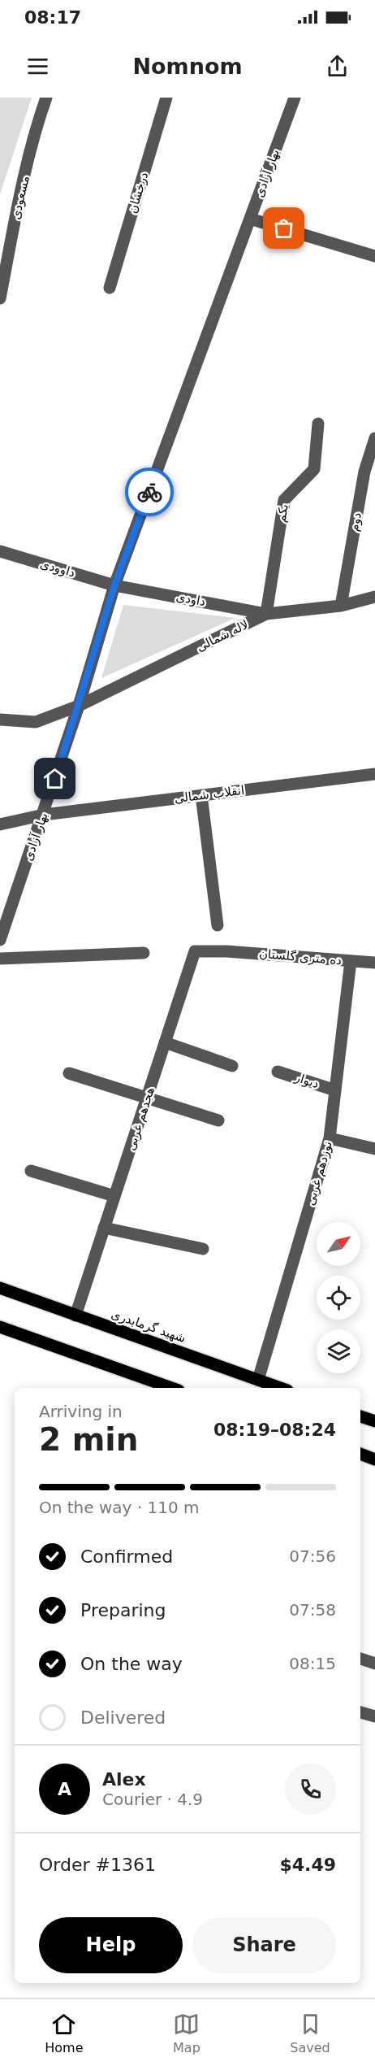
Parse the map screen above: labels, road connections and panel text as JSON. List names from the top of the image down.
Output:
{
  "streets": {
    "main road": ["شهید گرمابدری"],
    "street": [
      "بهار آزادی",
      "درخشان",
      "مسعودی",
      "یکم",
      "دوم",
      "داوودی",
      "داودی",
      "لاله شمالی",
      "انقلاب شمالی",
      "ده متری گلستان",
      "دیوار",
      "هجدهم غربی",
      "نوزدهم غربی"
    ]
  },
  "crossings": [
    ["بهار آزادی", "داوودی"],
    ["بهار آزادی", "داودی"],
    ["بهار آزادی", "لاله شمالی"],
    ["بهار آزادی", "انقلاب شمالی"],
    ["یکم", "داودی"],
    ["یکم", "لاله شمالی"],
    ["دوم", "لاله شمالی"],
    ["داوودی", "داودی"],
    ["داودی", "لاله شمالی"],
    ["ده متری گلستان", "هجدهم غربی"],
    ["ده متری گلستان", "نوزدهم غربی"],
    ["دیوار", "نوزدهم غربی"],
    ["هجدهم غربی", "شهید گرمابدری"],
    ["نوزدهم غربی", "شهید گرمابدری"]
  ],
  "north": "top right",
  "page": {
    "status": "08:17",
    "header": "Nomnom",
    "heading": ["2 min", "Arriving in", "08:19–08:24"],
    "panel": [
      "Alex",
      "Courier · 4.9",
      "Order #1361",
      "$4.49"
    ],
    "bar": "On the way · 110 m",
    "list": [
      ["Confirmed", "07:56"],
      ["Preparing", "07:58"],
      ["On the way", "08:15"],
      "Delivered"
    ],
    "round": "A",
    "buttons": ["Help", "Share"],
    "tabs": ["Home", "Map", "Saved"]
  }
}
